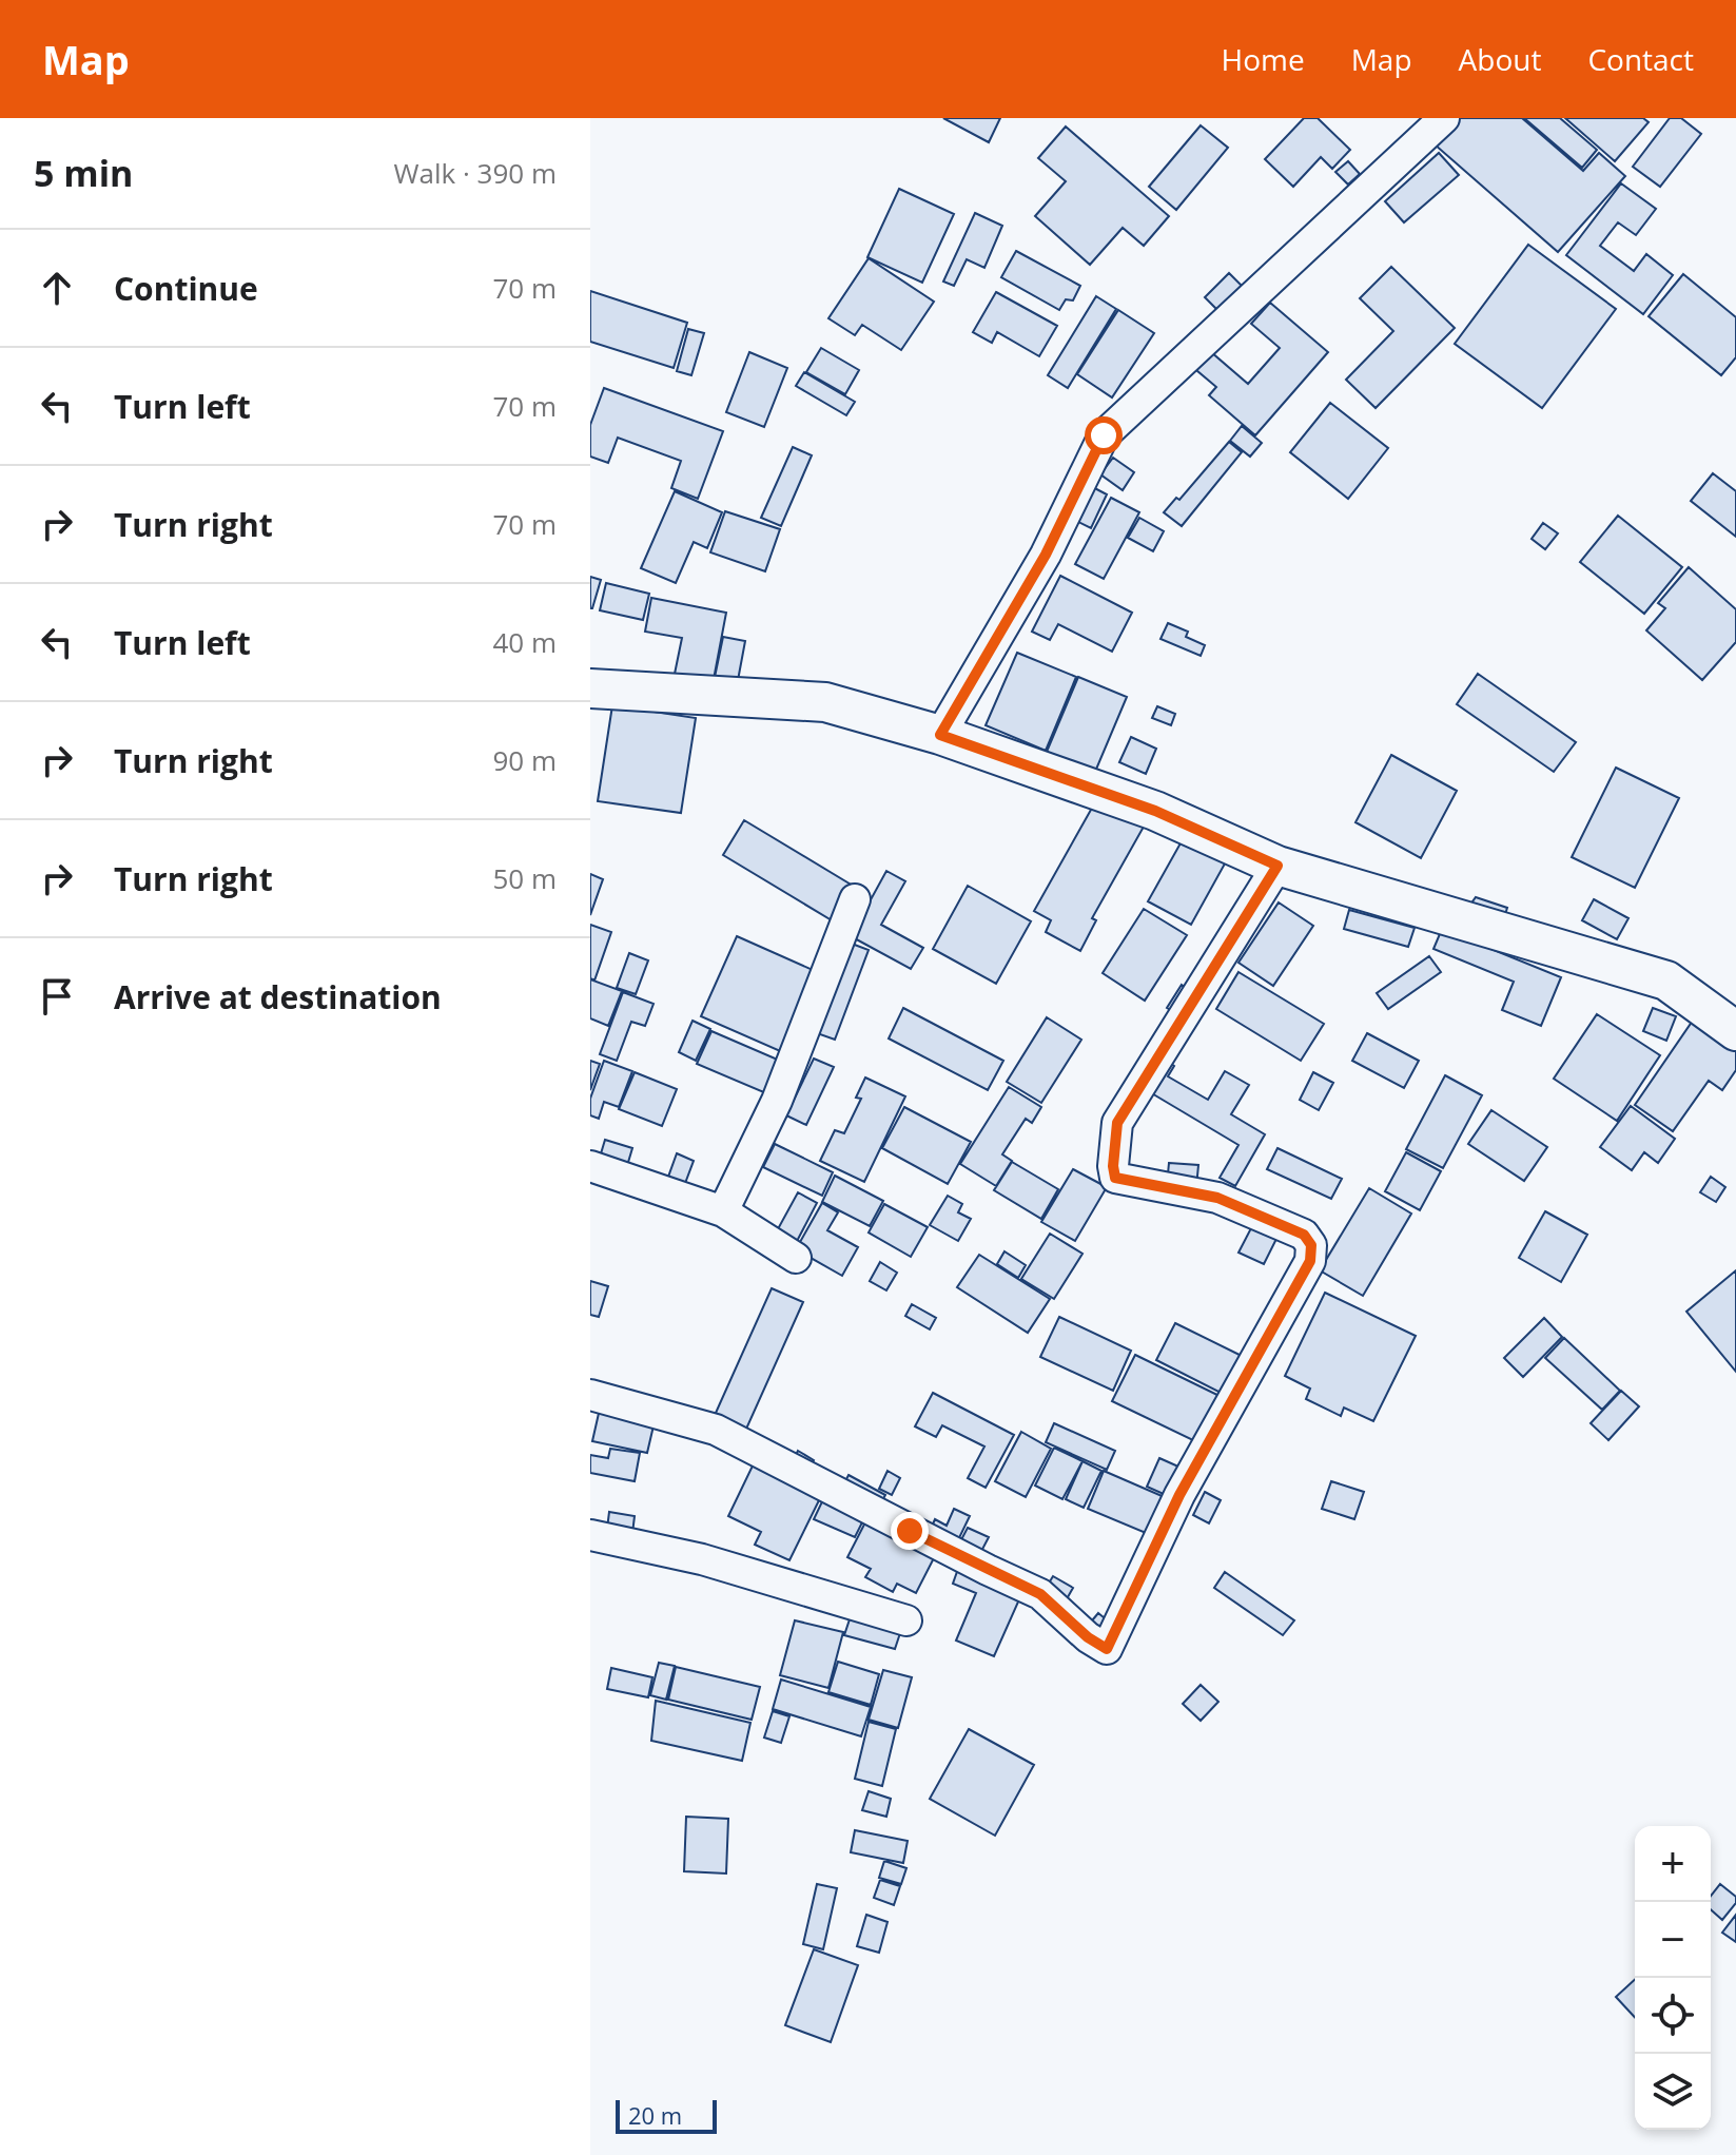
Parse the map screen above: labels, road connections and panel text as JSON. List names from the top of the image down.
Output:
{
  "scale_bar": "20 m",
  "page": {
    "header": "Map",
    "nav": [
      "Home",
      "Map",
      "About",
      "Contact"
    ],
    "heading": ["5 min", "Walk · 390 m"],
    "list": [
      ["Continue", "70 m"],
      ["Turn left", "70 m"],
      ["Turn right", "70 m"],
      ["Turn left", "40 m"],
      ["Turn right", "90 m"],
      ["Turn right", "50 m"],
      "Arrive at destination"
    ],
    "map_buttons": ["+", "−"],
    "scale": "20 m"
  }
}
